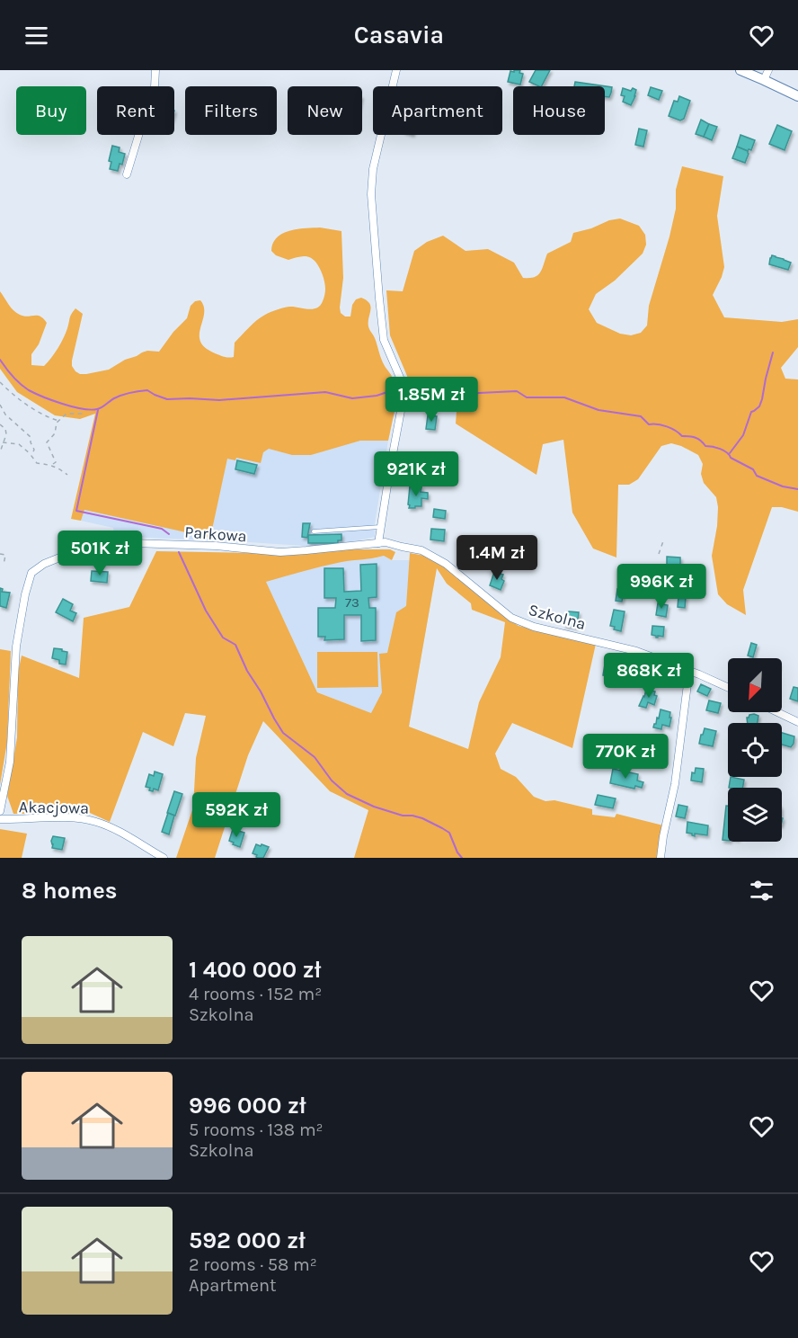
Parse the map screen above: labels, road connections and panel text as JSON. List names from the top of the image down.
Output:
{
  "streets": {
    "street": ["Parkowa", "Szkolna", "Akacjowa"]
  },
  "crossings": [
    ["Parkowa", "Szkolna"]
  ],
  "house_numbers": ["73"],
  "north": "bottom left",
  "page": {
    "header": "Casavia",
    "chip": [
      "Buy",
      "Rent",
      "Filters",
      "New",
      "Apartment",
      "House"
    ],
    "price": [
      "1.85M zł",
      "921K zł",
      "501K zł",
      "1.4M zł",
      "996K zł",
      "868K zł",
      "770K zł",
      "592K zł"
    ],
    "heading": "8 homes",
    "list": [
      {
        "name": "1 400 000 zł",
        "note": "4 rooms · 152 m² · Szkolna"
      },
      {
        "name": "996 000 zł",
        "note": "5 rooms · 138 m² · Szkolna"
      },
      {
        "name": "592 000 zł",
        "note": "2 rooms · 58 m² · Apartment"
      }
    ]
  }
}
